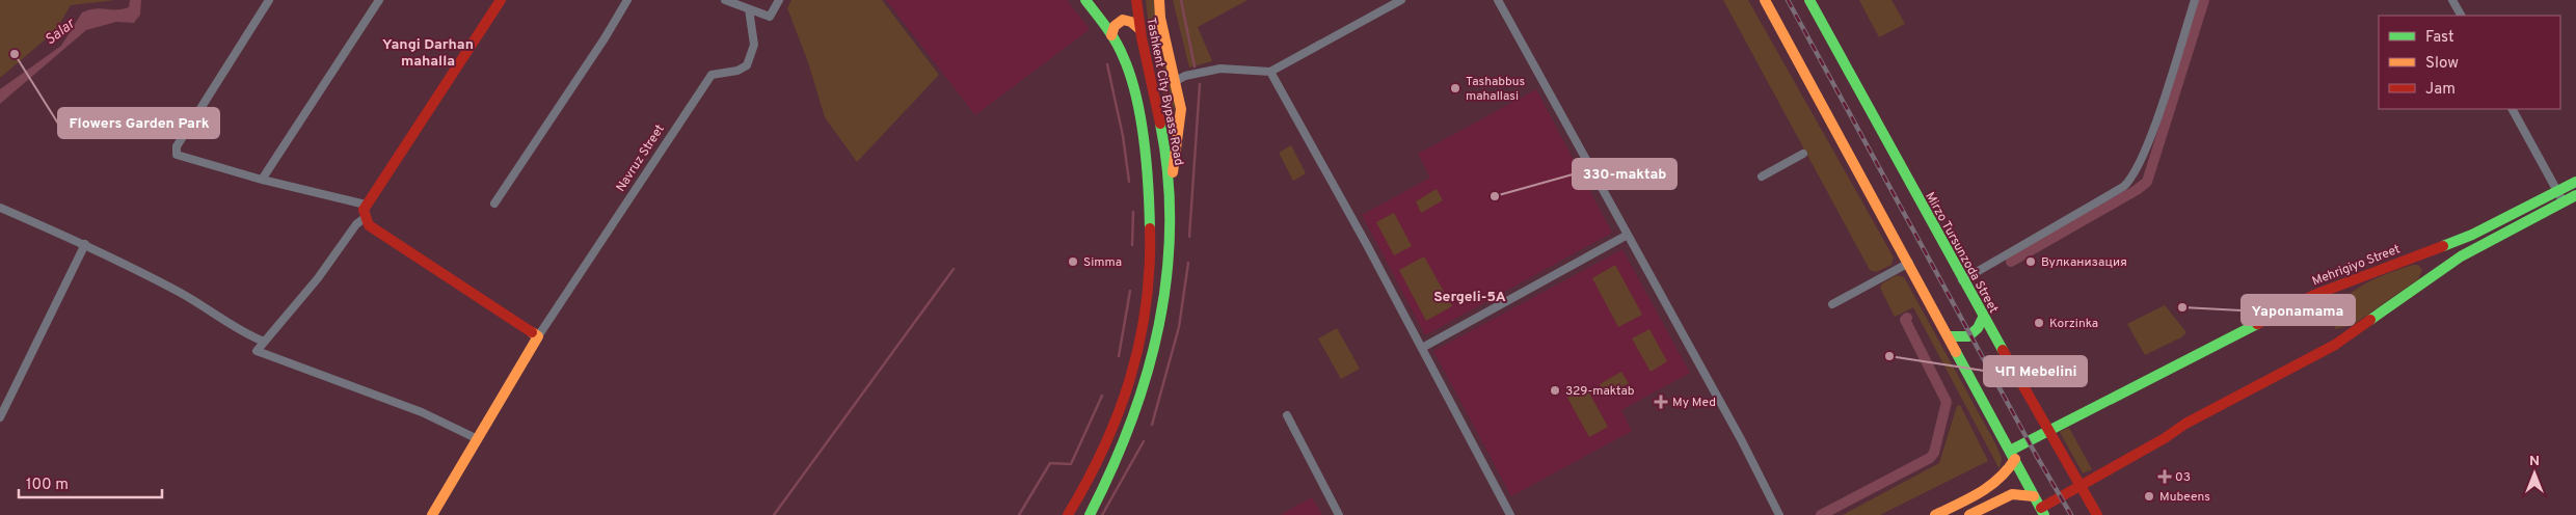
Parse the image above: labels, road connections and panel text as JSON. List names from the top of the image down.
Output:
{
  "streets": {
    "main road": [
      "Tashkent City Bypass Road",
      "Navruz Street",
      "Mirzo Tursunzoda Street",
      "Mehrigiyo Street"
    ]
  },
  "crossings": [
    ["Mirzo Tursunzoda Street", "Mehrigiyo Street"]
  ],
  "districts": ["Yangi Darhan mahalla", "Sergeli-5A"],
  "water": ["Salar"],
  "places": {
    "other": [
      "Flowers Garden Park",
      "Tashabbus mahallasi",
      "330-maktab",
      "Simma",
      "Вулканизация",
      "Yaponamama",
      "Korzinka",
      "ЧП Mebelini",
      "329-maktab",
      "Mubeens"
    ],
    "health": ["My Med", "03"]
  },
  "legend": ["Fast", "Slow", "Jam"],
  "scale_bar": "100 m",
  "north": "top"
}
